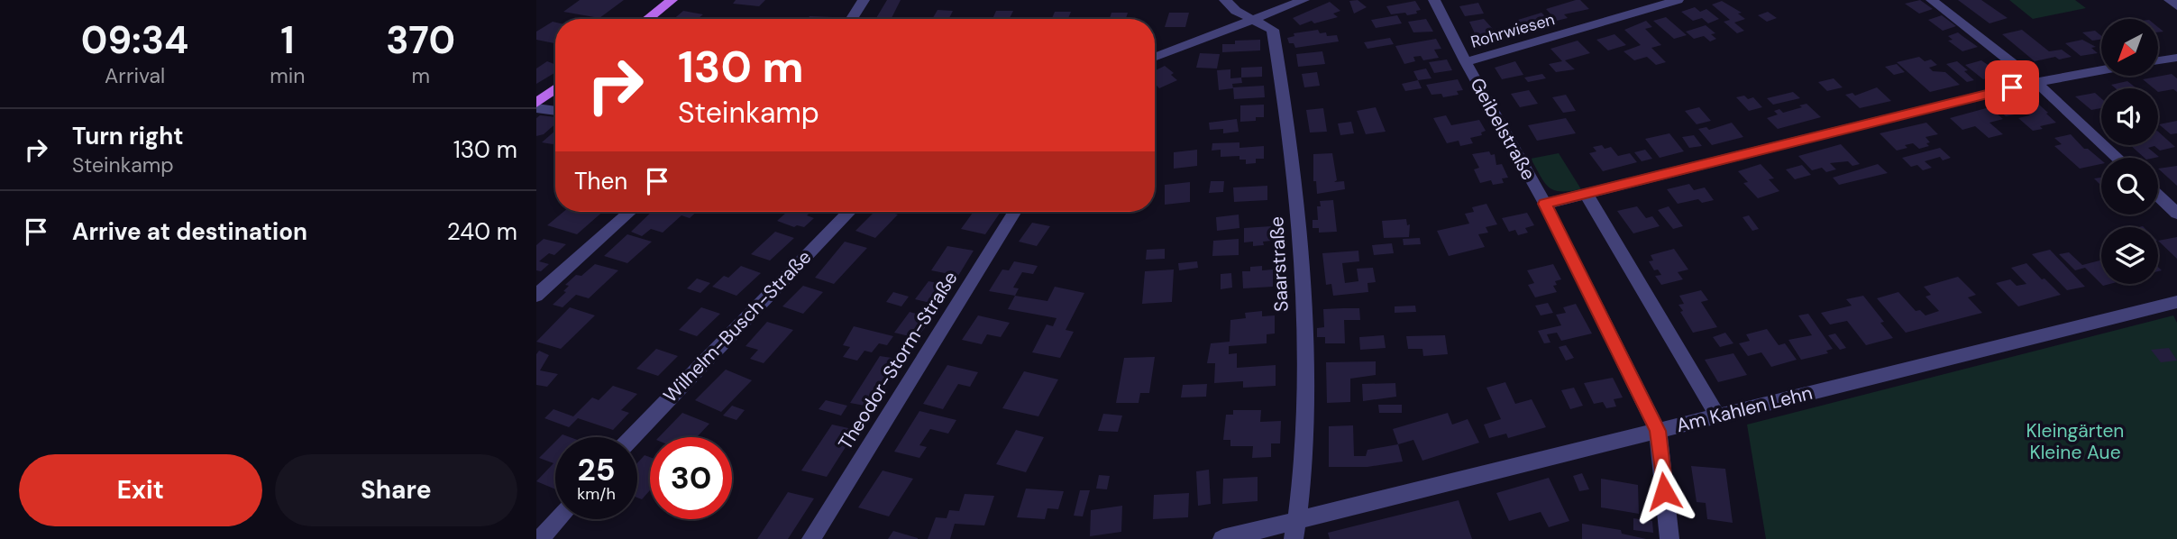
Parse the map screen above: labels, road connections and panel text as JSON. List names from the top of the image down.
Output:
{
  "streets": {
    "street": [
      "Rohrwiesen",
      "Geibelstraße",
      "Saarstraße",
      "Wilhelm-Busch-Straße",
      "Theodor-Storm-Straße",
      "Am Kahlen Lehn"
    ]
  },
  "crossings": [
    ["Rohrwiesen", "Geibelstraße"],
    ["Geibelstraße", "Am Kahlen Lehn"],
    ["Saarstraße", "Am Kahlen Lehn"]
  ],
  "parks": ["Kleingärten Kleine Aue"],
  "north": "bottom left",
  "page": {
    "eta": [
      "09:34",
      "Arrival",
      "1",
      "min",
      "370",
      "m"
    ],
    "turn": ["130 m", "Steinkamp"],
    "list": [
      {
        "name": "Turn right",
        "note": "Steinkamp",
        "value": "130 m"
      },
      {
        "name": "Arrive at destination",
        "value": "240 m"
      }
    ],
    "then": "Then",
    "speed": "25 km/h",
    "limit": "30",
    "buttons": ["Exit", "Share"]
  }
}
